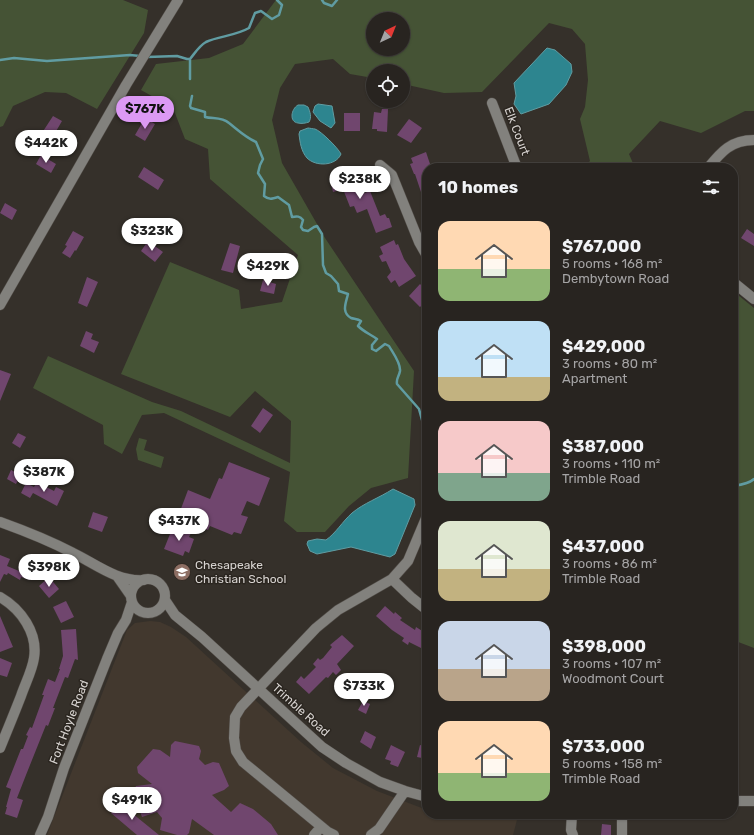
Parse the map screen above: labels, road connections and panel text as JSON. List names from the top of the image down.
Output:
{
  "streets": {
    "street": ["Elk Court", "Trimble Road", "Fort Hoyle Road"]
  },
  "crossings": [
    ["Trimble Road", "Fort Hoyle Road"]
  ],
  "places": {
    "school or university": ["Chesapeake Christian School"]
  },
  "north": "top right",
  "page": {
    "price": [
      "$767K",
      "$442K",
      "$238K",
      "$323K",
      "$429K",
      "$387K",
      "$437K",
      "$398K",
      "$733K",
      "$491K"
    ],
    "heading": "10 homes",
    "list": [
      {
        "name": "$767,000",
        "note": "5 rooms · 168 m² · Dembytown Road"
      },
      {
        "name": "$429,000",
        "note": "3 rooms · 80 m² · Apartment"
      },
      {
        "name": "$387,000",
        "note": "3 rooms · 110 m² · Trimble Road"
      },
      {
        "name": "$437,000",
        "note": "3 rooms · 86 m² · Trimble Road"
      },
      {
        "name": "$398,000",
        "note": "3 rooms · 107 m² · Woodmont Court"
      },
      {
        "name": "$733,000",
        "note": "5 rooms · 158 m² · Trimble Road"
      }
    ]
  }
}
